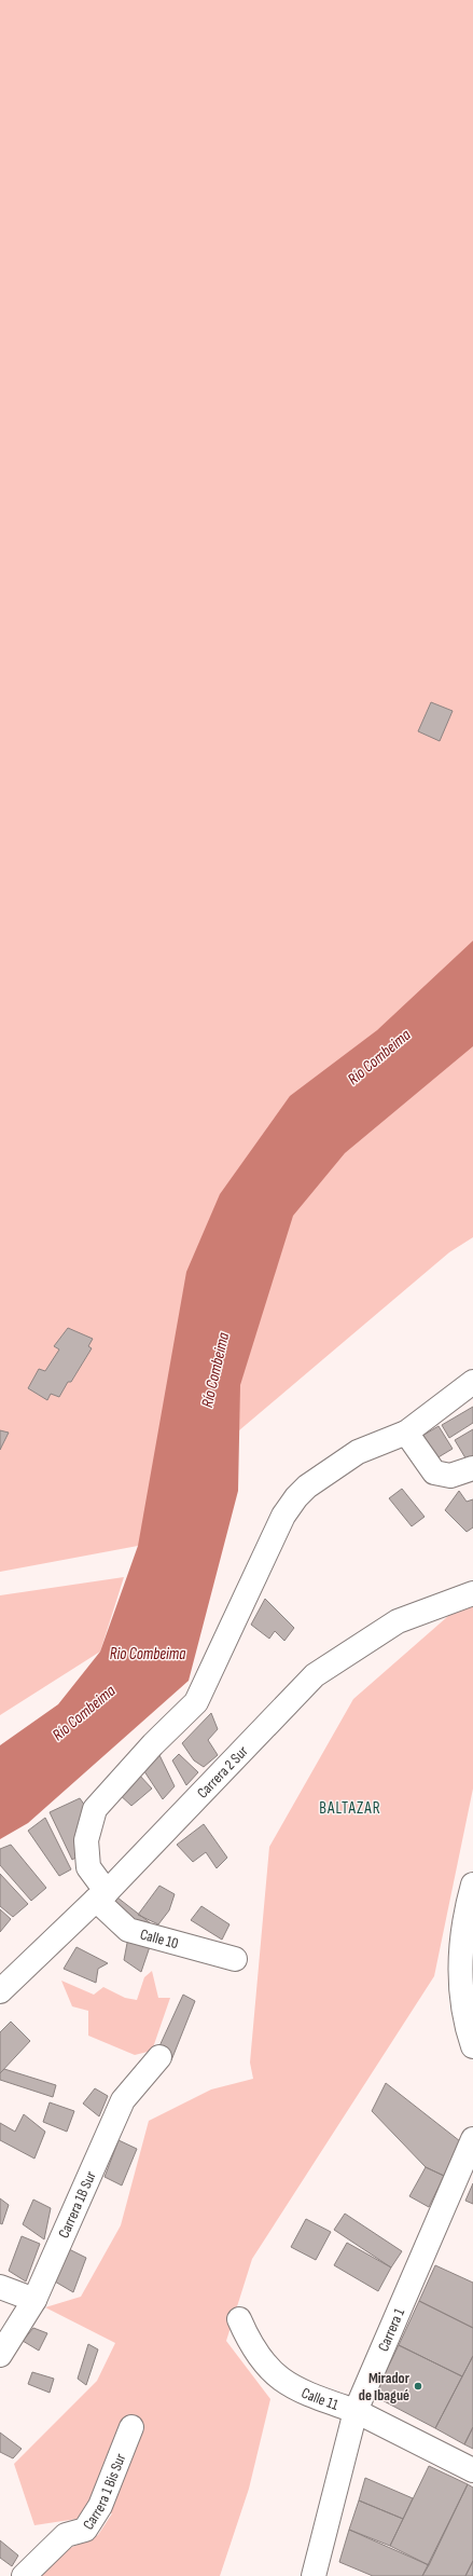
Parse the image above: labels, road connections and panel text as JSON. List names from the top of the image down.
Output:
{
  "streets": {
    "street": [
      "Carrera 2 Sur",
      "Calle 10",
      "Carrera 1B Sur",
      "Carrera 1",
      "Calle 11",
      "Carrera 1 Bis Sur"
    ]
  },
  "crossings": [
    ["Carrera 2 Sur", "Calle 10"],
    ["Carrera 1", "Calle 11"]
  ],
  "districts": ["BALTAZAR"],
  "water": ["Río Combeima", "Rio Combeima"],
  "places": ["Mirador de Ibagué"]
}
